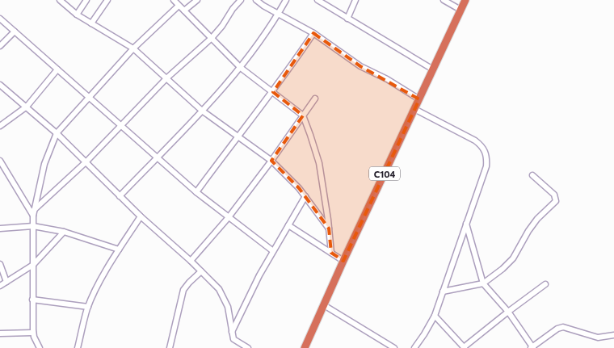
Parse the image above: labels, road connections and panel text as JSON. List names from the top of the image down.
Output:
{
  "streets": {
    "highway": ["C104"]
  }
}
